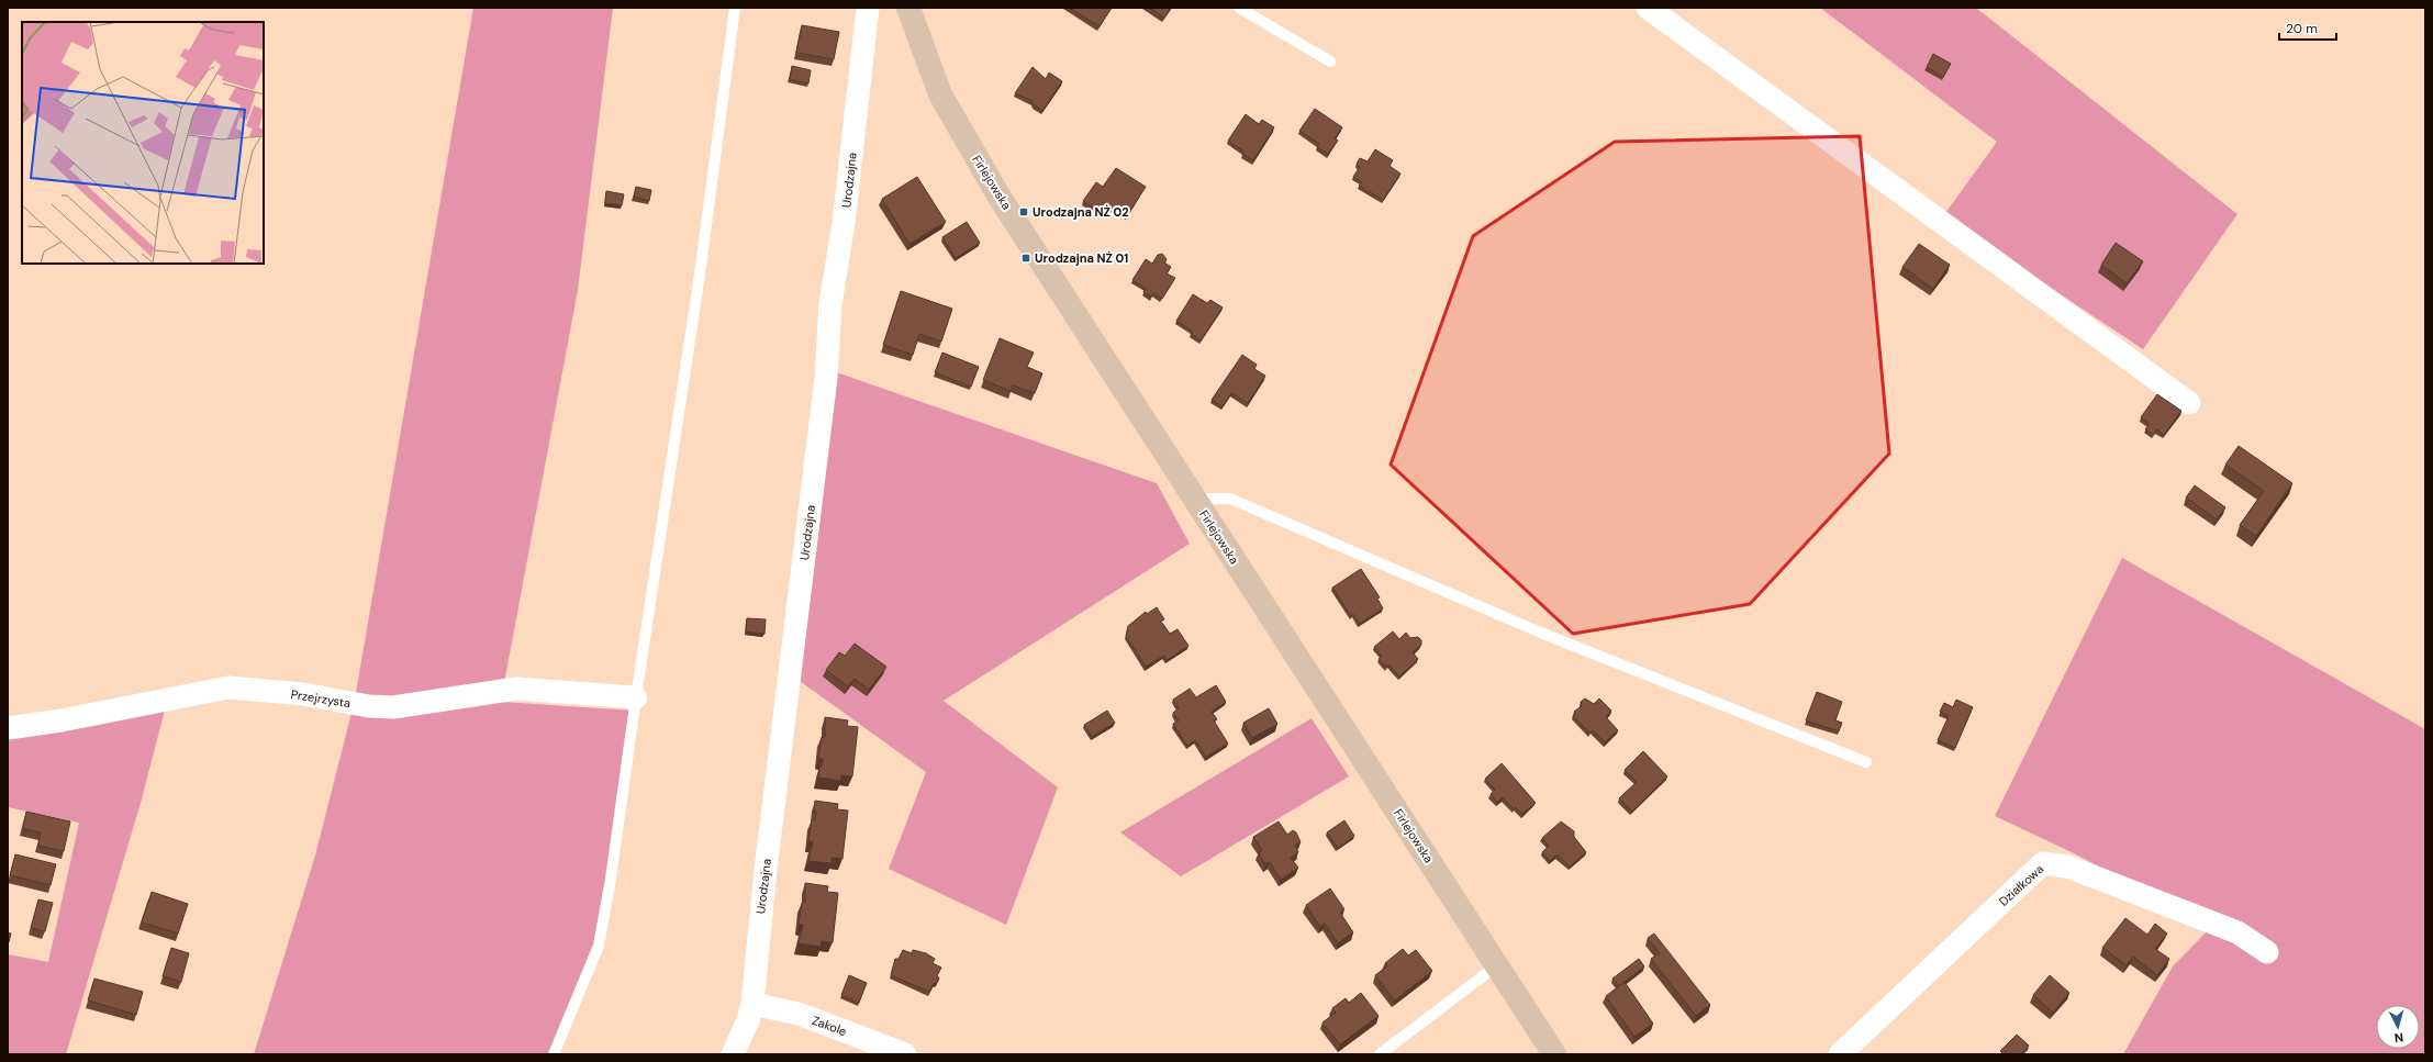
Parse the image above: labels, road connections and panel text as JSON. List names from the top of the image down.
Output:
{
  "streets": {
    "street": [
      "Urodzajna",
      "Firlejowska",
      "Przejrzysta",
      "Działkowa",
      "Zakole"
    ]
  },
  "crossings": [
    ["Urodzajna", "Zakole"]
  ],
  "places": {
    "transit": ["Urodzajna NŻ 02", "Urodzajna NŻ 01"]
  },
  "scale_bar": "20 m",
  "north": "bottom"
}
